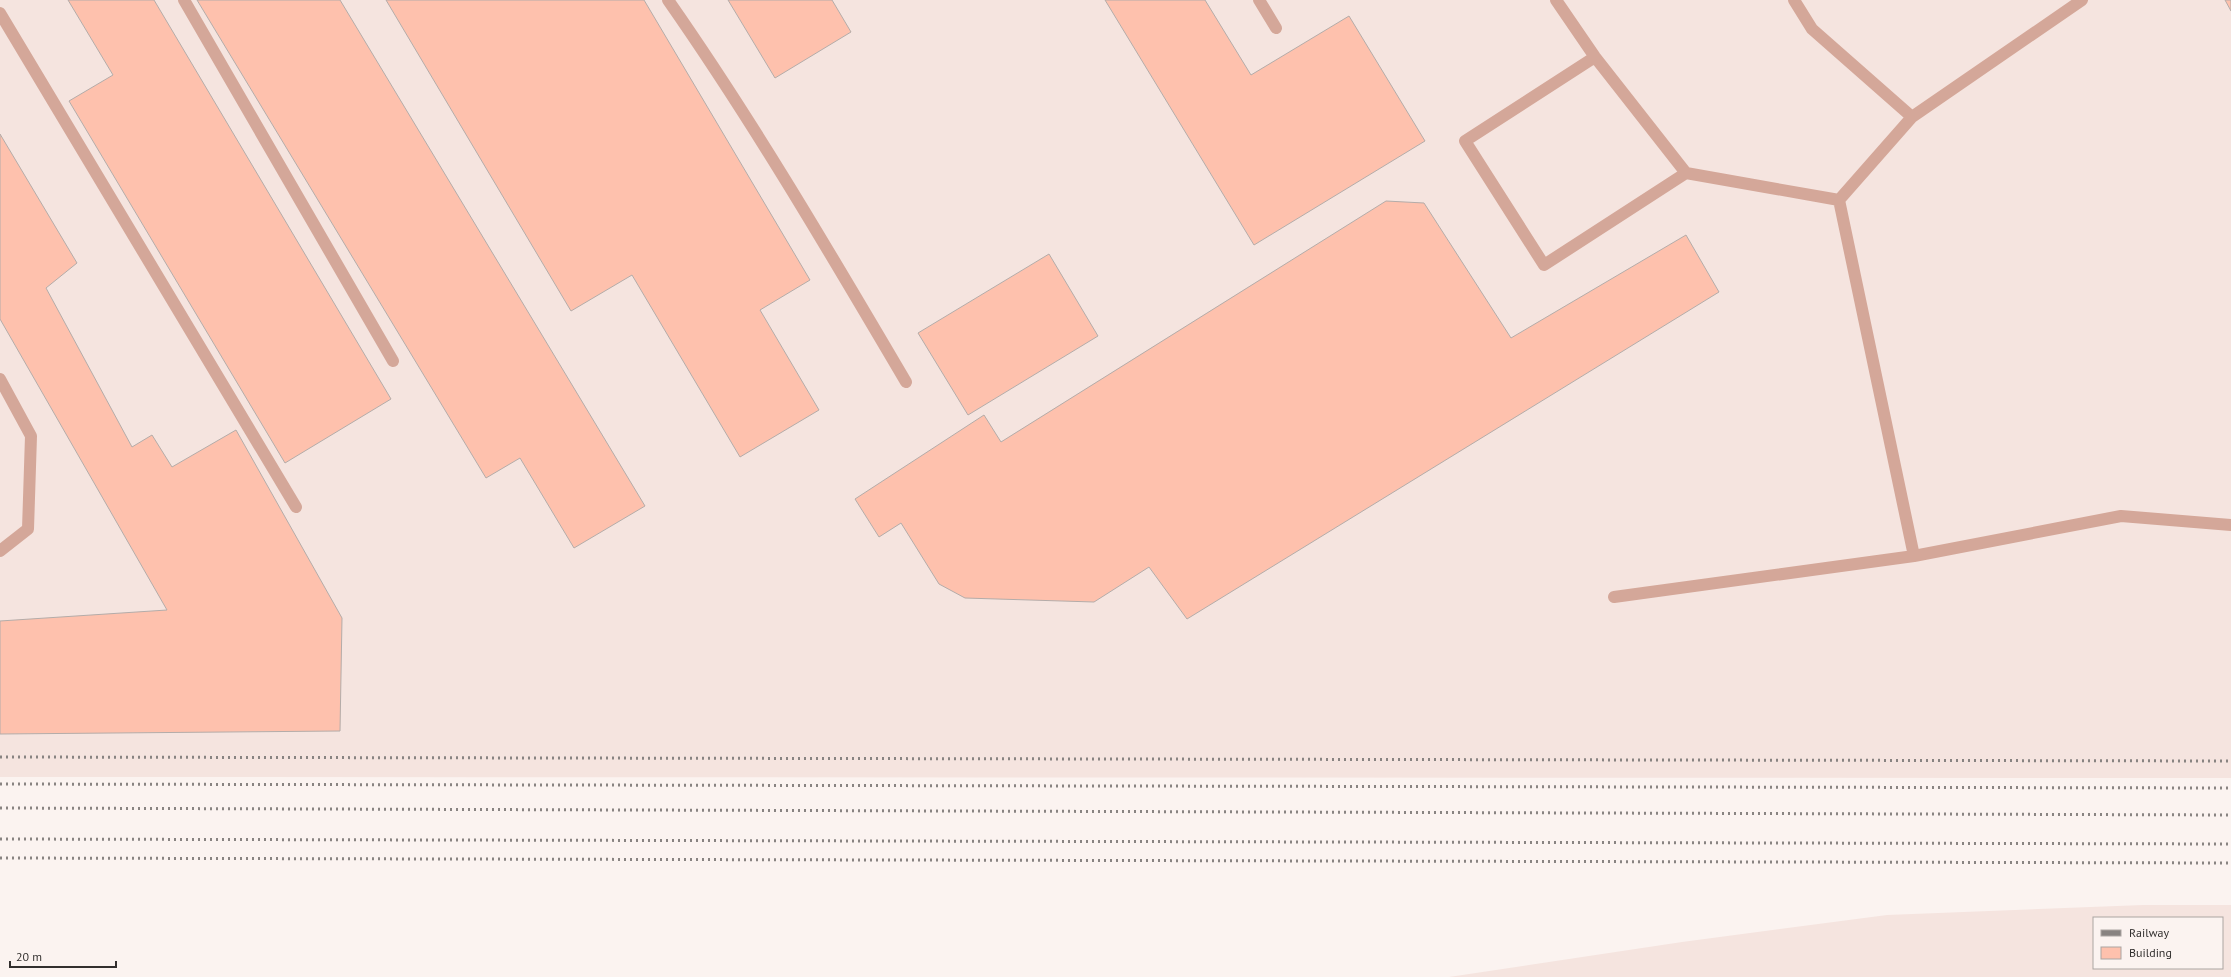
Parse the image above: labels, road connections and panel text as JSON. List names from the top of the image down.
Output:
{
  "legend": ["Railway", "Building"],
  "scale_bar": "20 m"
}
